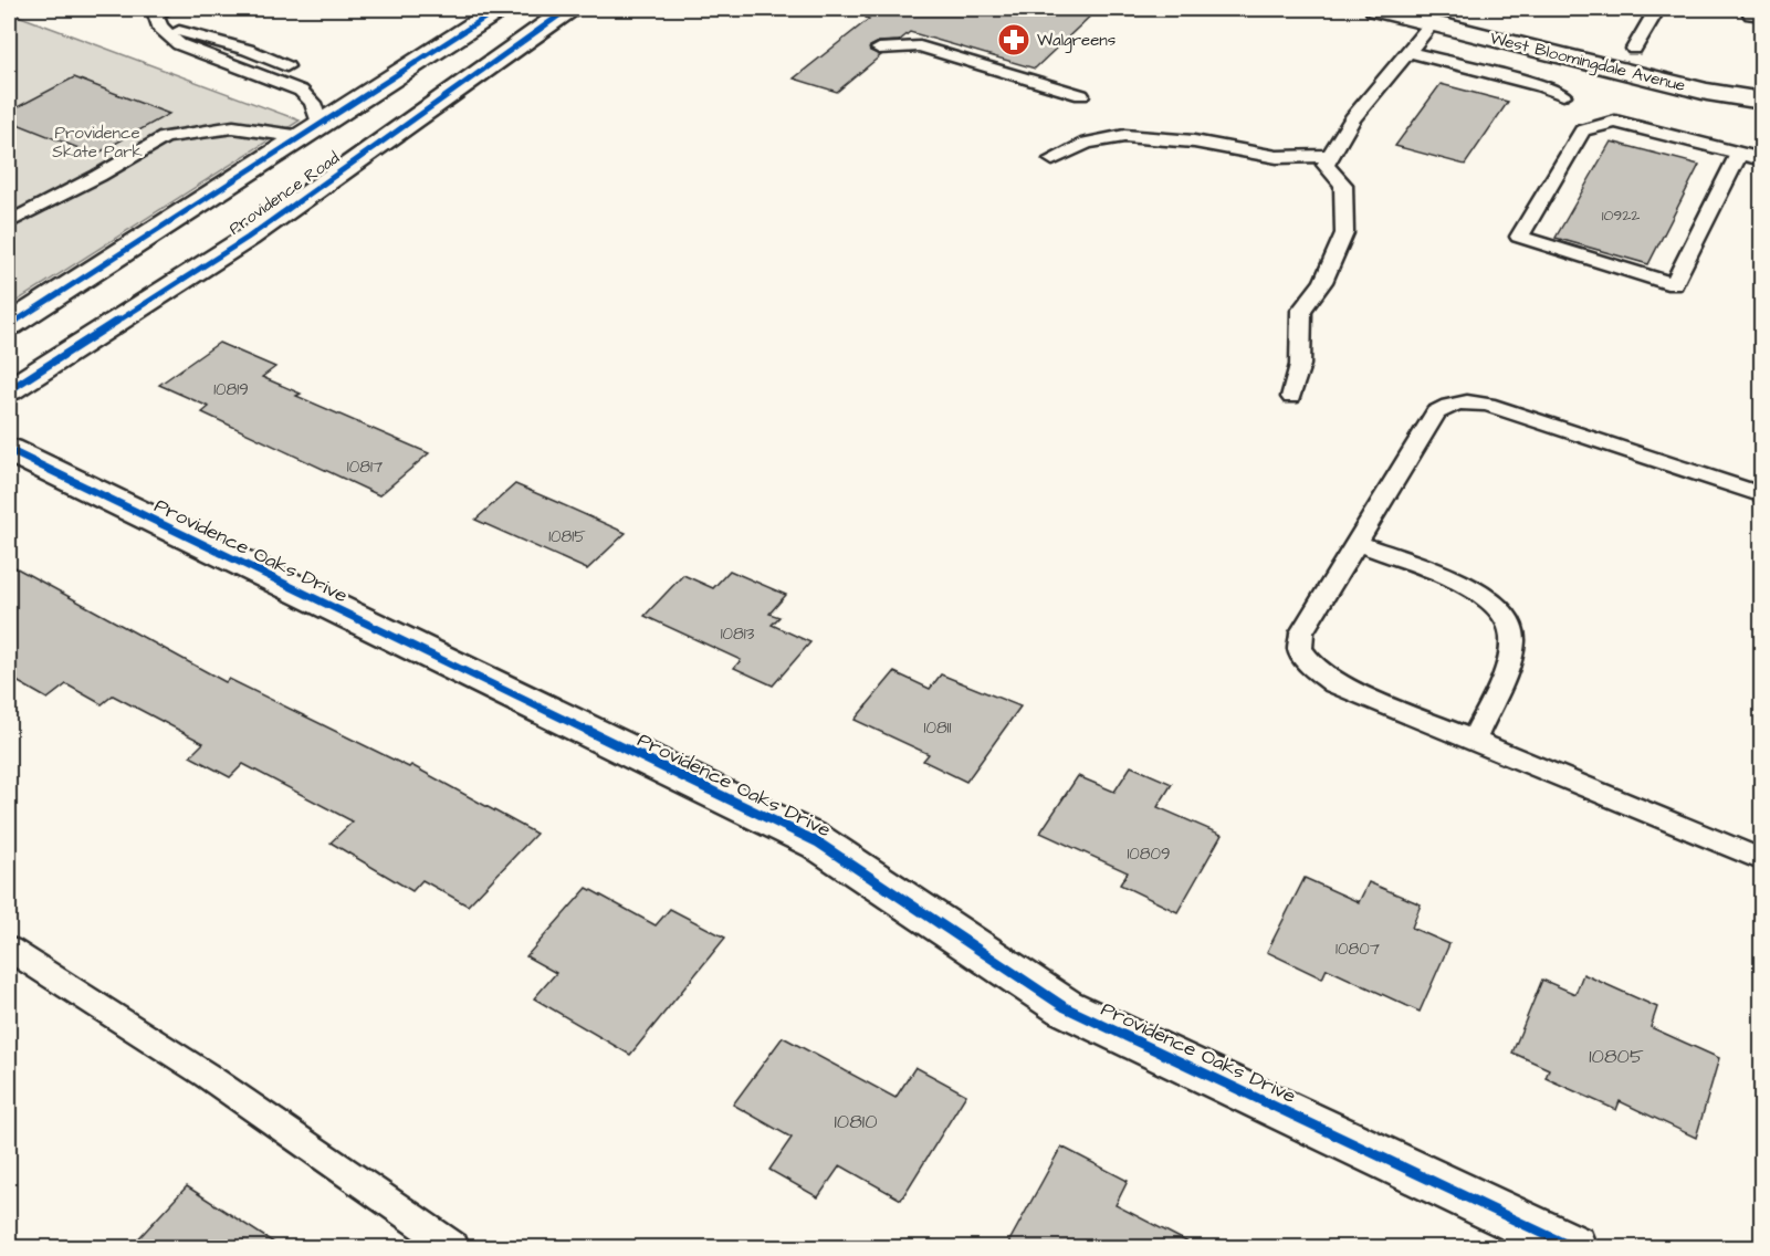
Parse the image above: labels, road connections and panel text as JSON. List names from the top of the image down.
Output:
{
  "streets": {
    "main road": ["West Bloomingdale Avenue", "Providence Road", "Providence Oaks Drive"]
  },
  "parks": ["Providence Skate Park"],
  "places": {
    "pharmacy": ["Walgreens"]
  },
  "house_numbers": [
    "10922",
    "10819",
    "10817",
    "10815",
    "10813",
    "10811",
    "10809",
    "10807",
    "10805",
    "10810"
  ]
}
